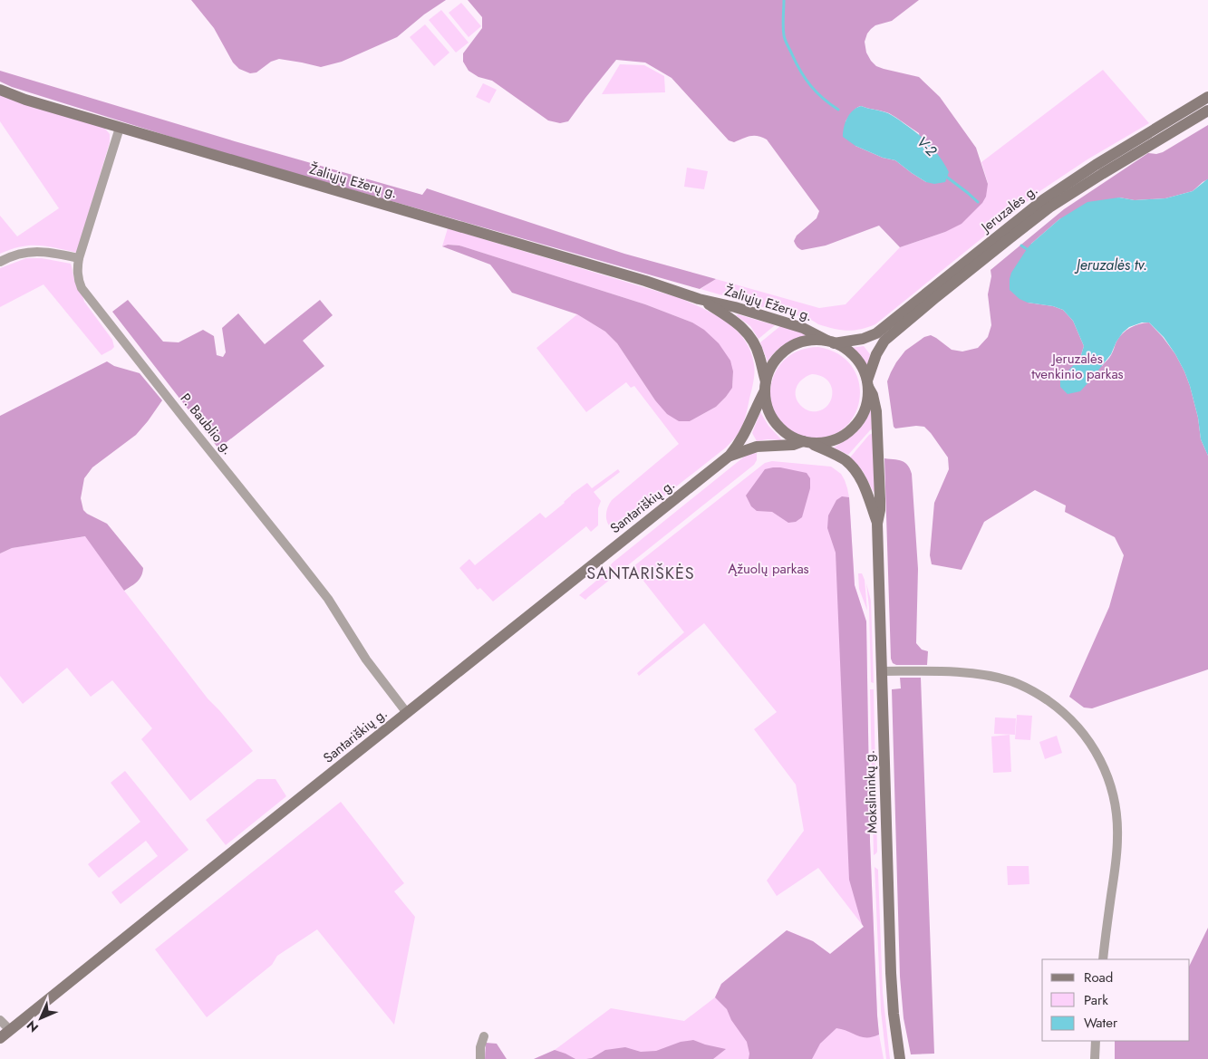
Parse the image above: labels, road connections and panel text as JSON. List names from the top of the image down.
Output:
{
  "streets": {
    "main road": [
      "Žaliųjų Ežerų g.",
      "Jeruzalės g.",
      "Santariškių g.",
      "Mokslininkų g."
    ],
    "street": ["P. Baublio g."]
  },
  "crossings": [
    ["Žaliųjų Ežerų g.", "Jeruzalės g."],
    ["Žaliųjų Ežerų g.", "P. Baublio g."],
    ["Žaliųjų Ežerų g.", "Santariškių g."],
    ["Žaliųjų Ežerų g.", "Mokslininkų g."],
    ["Jeruzalės g.", "Santariškių g."],
    ["Jeruzalės g.", "Mokslininkų g."],
    ["P. Baublio g.", "Santariškių g."],
    ["Santariškių g.", "Mokslininkų g."]
  ],
  "districts": ["SANTARIŠKĖS"],
  "water": ["V-2", "Jeruzalės tv."],
  "parks": ["Jeruzalės tvenkinio parkas", "Ąžuolų parkas"],
  "legend": ["Road", "Park", "Water"],
  "north": "bottom left"
}
